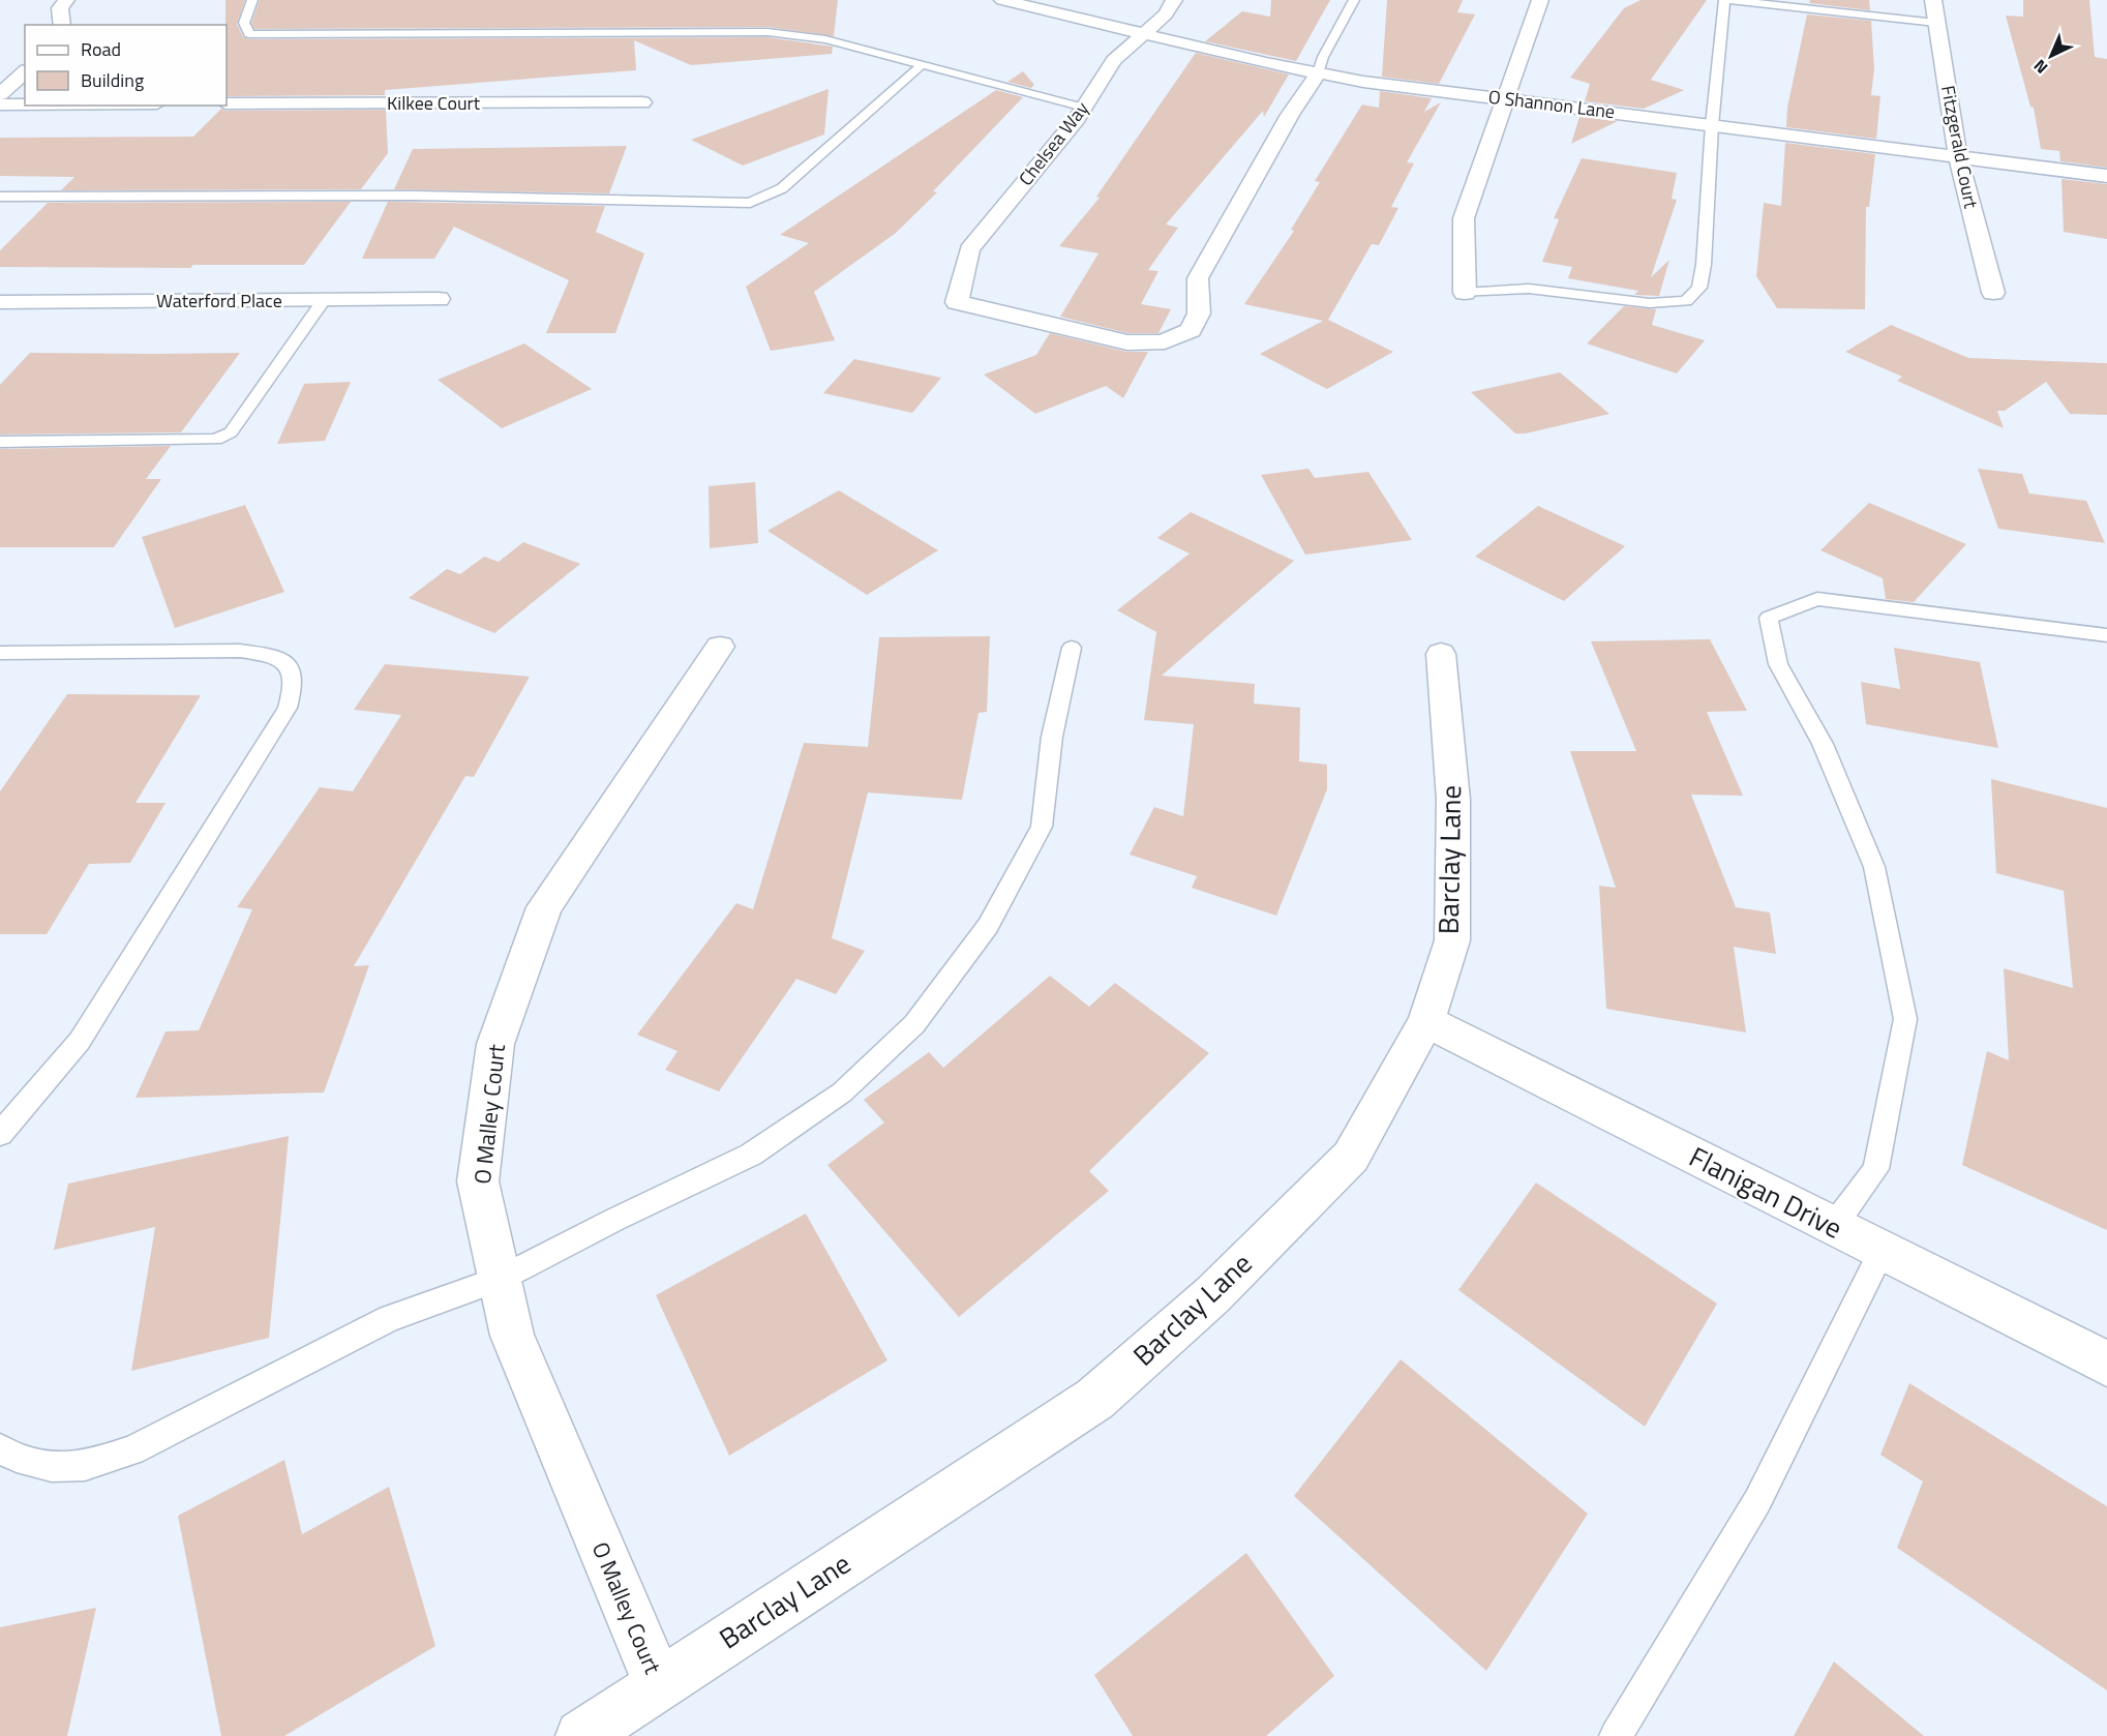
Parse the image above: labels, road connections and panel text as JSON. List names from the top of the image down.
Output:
{
  "streets": {
    "street": [
      "Kilkee Court",
      "O Shannon Lane",
      "Chelsea Way",
      "Fitzgerald Court",
      "Waterford Place",
      "Barclay Lane",
      "O Malley Court",
      "Flanigan Drive"
    ]
  },
  "crossings": [
    ["O Shannon Lane", "Chelsea Way"],
    ["O Shannon Lane", "Fitzgerald Court"],
    ["Barclay Lane", "O Malley Court"],
    ["Barclay Lane", "Flanigan Drive"]
  ],
  "legend": ["Road", "Building"],
  "north": "bottom left"
}
